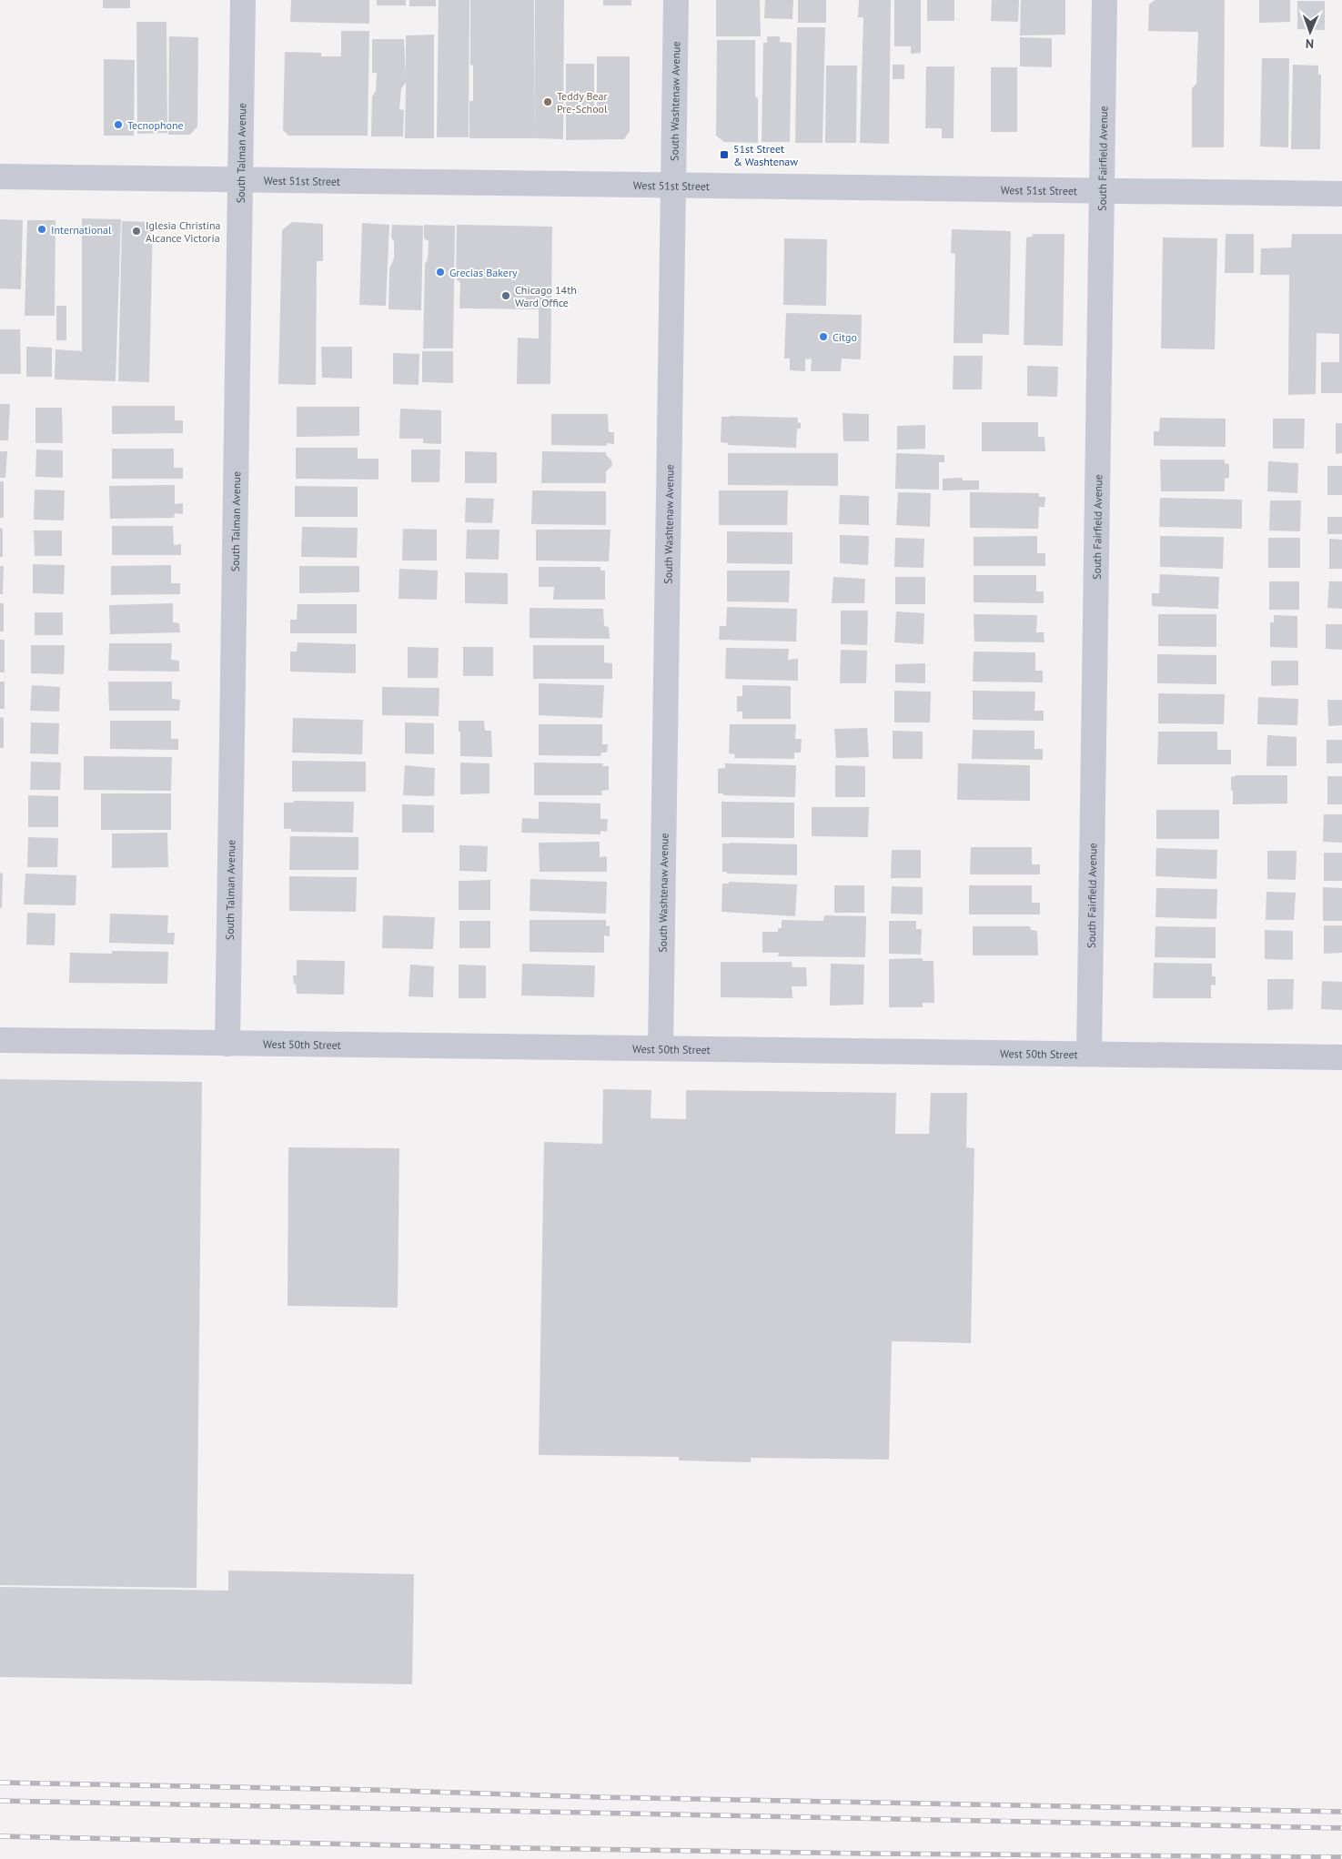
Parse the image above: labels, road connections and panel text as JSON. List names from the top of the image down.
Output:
{
  "streets": {
    "street": [
      "South Washtenaw Avenue",
      "South Talman Avenue",
      "South Fairfield Avenue",
      "West 51st Street",
      "West 50th Street"
    ]
  },
  "crossings": [
    ["South Washtenaw Avenue", "West 51st Street"],
    ["South Washtenaw Avenue", "West 50th Street"],
    ["South Talman Avenue", "West 51st Street"],
    ["South Talman Avenue", "West 50th Street"],
    ["South Fairfield Avenue", "West 51st Street"],
    ["South Fairfield Avenue", "West 50th Street"]
  ],
  "places": {
    "other": [
      "Teddy Bear Pre-School",
      "Tecnophone",
      "International",
      "Iglesia Christina Alcance Victoria",
      "Grecias Bakery",
      "Chicago 14th Ward Office",
      "Citgo"
    ],
    "transit": ["51st Street & Washtenaw"]
  },
  "north": "bottom"
}
